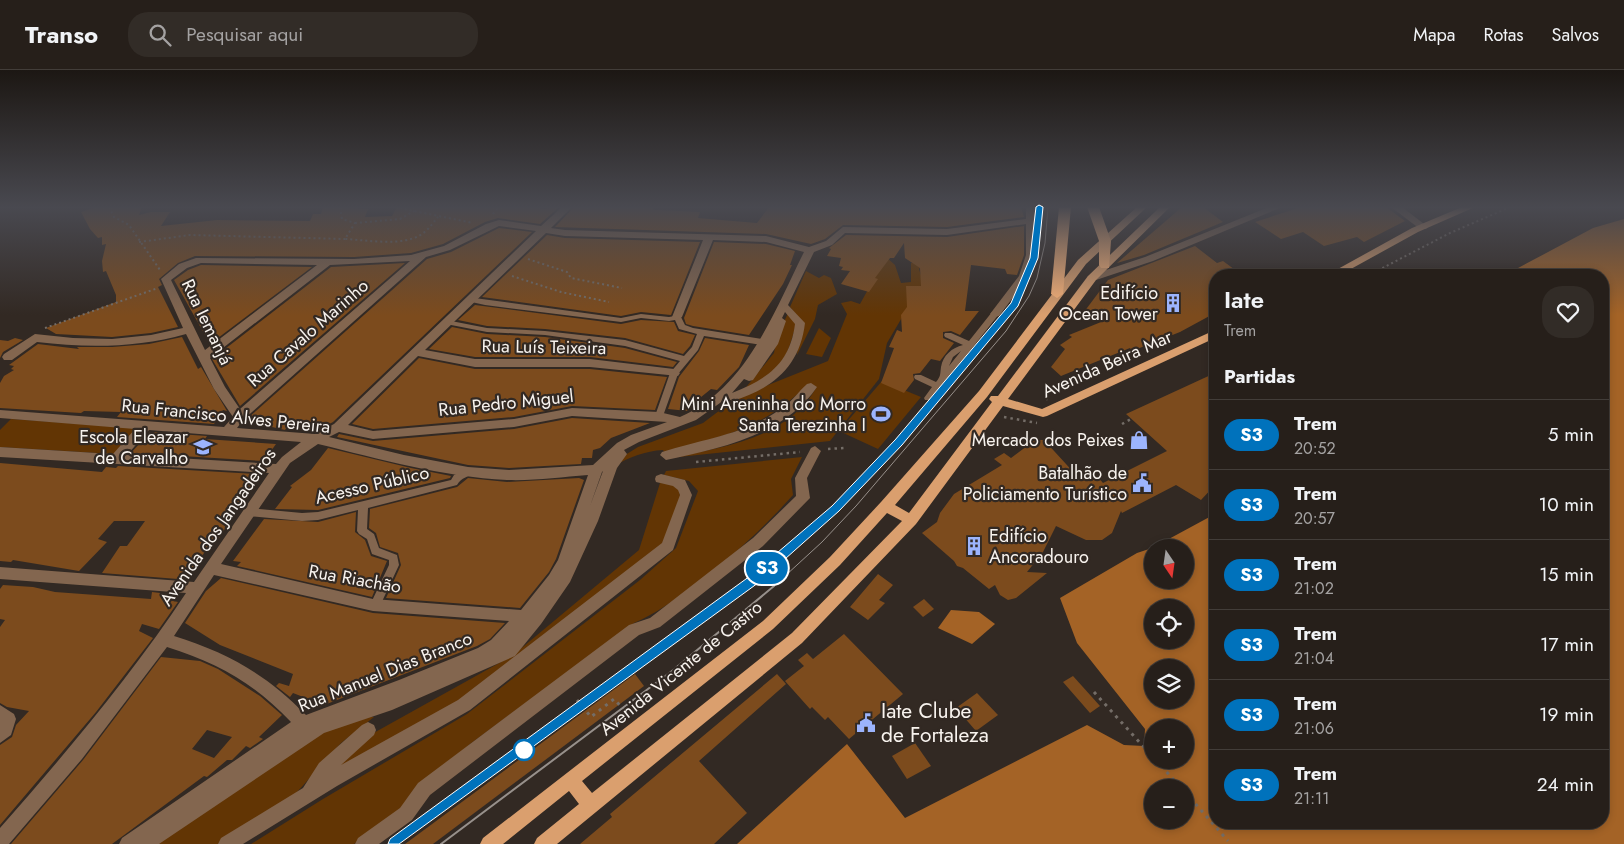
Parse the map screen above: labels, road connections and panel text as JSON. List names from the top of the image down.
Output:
{
  "streets": {
    "main road": ["Avenida Beira Mar", "Avenida Vicente de Castro"],
    "street": [
      "Rua Iemanjá",
      "Rua Cavalo Marinho",
      "Rua Luís Teixeira",
      "Rua Pedro Miguel",
      "Rua Francisco Alves Pereira",
      "Avenida dos Jangadeiros",
      "Rua Riachão",
      "Rua Manuel Dias Branco"
    ],
    "lane": ["Acesso Público"]
  },
  "crossings": [
    ["Rua Iemanjá", "Rua Cavalo Marinho"],
    ["Rua Luís Teixeira", "Avenida dos Jangadeiros"],
    ["Avenida Beira Mar", "Avenida Vicente de Castro"],
    ["Rua Pedro Miguel", "Avenida dos Jangadeiros"],
    ["Rua Pedro Miguel", "Rua Manuel Dias Branco"],
    ["Rua Francisco Alves Pereira", "Acesso Público"],
    ["Rua Francisco Alves Pereira", "Avenida dos Jangadeiros"],
    ["Rua Francisco Alves Pereira", "Rua Manuel Dias Branco"],
    ["Acesso Público", "Avenida dos Jangadeiros"],
    ["Avenida dos Jangadeiros", "Rua Riachão"],
    ["Rua Riachão", "Rua Manuel Dias Branco"]
  ],
  "places": {
    "building": ["Edifício Ocean Tower", "Edifício Ancoradouro"],
    "sports": ["Mini Areninha do Morro Santa Terezinha I"],
    "shop": ["Mercado dos Peixes"],
    "school or university": ["Escola Eleazar de Carvalho"],
    "public building": ["Batalhão de Policiamento Turístico", "Iate Clube de Fortaleza"]
  },
  "north": "bottom",
  "page": {
    "header": "Transo",
    "search": "Pesquisar aqui",
    "nav": ["Mapa", "Rotas", "Salvos"],
    "on_map": "S3",
    "heading": [
      ["Iate", "Trem"],
      "Partidas"
    ],
    "list": [
      {
        "mark": "S3",
        "name": "Trem",
        "note": "20:52",
        "value": "5 min"
      },
      {
        "mark": "S3",
        "name": "Trem",
        "note": "20:57",
        "value": "10 min"
      },
      {
        "mark": "S3",
        "name": "Trem",
        "note": "21:02",
        "value": "15 min"
      },
      {
        "mark": "S3",
        "name": "Trem",
        "note": "21:04",
        "value": "17 min"
      },
      {
        "mark": "S3",
        "name": "Trem",
        "note": "21:06",
        "value": "19 min"
      },
      {
        "mark": "S3",
        "name": "Trem",
        "note": "21:11",
        "value": "24 min"
      }
    ],
    "map_buttons": ["+", "−"]
  }
}
